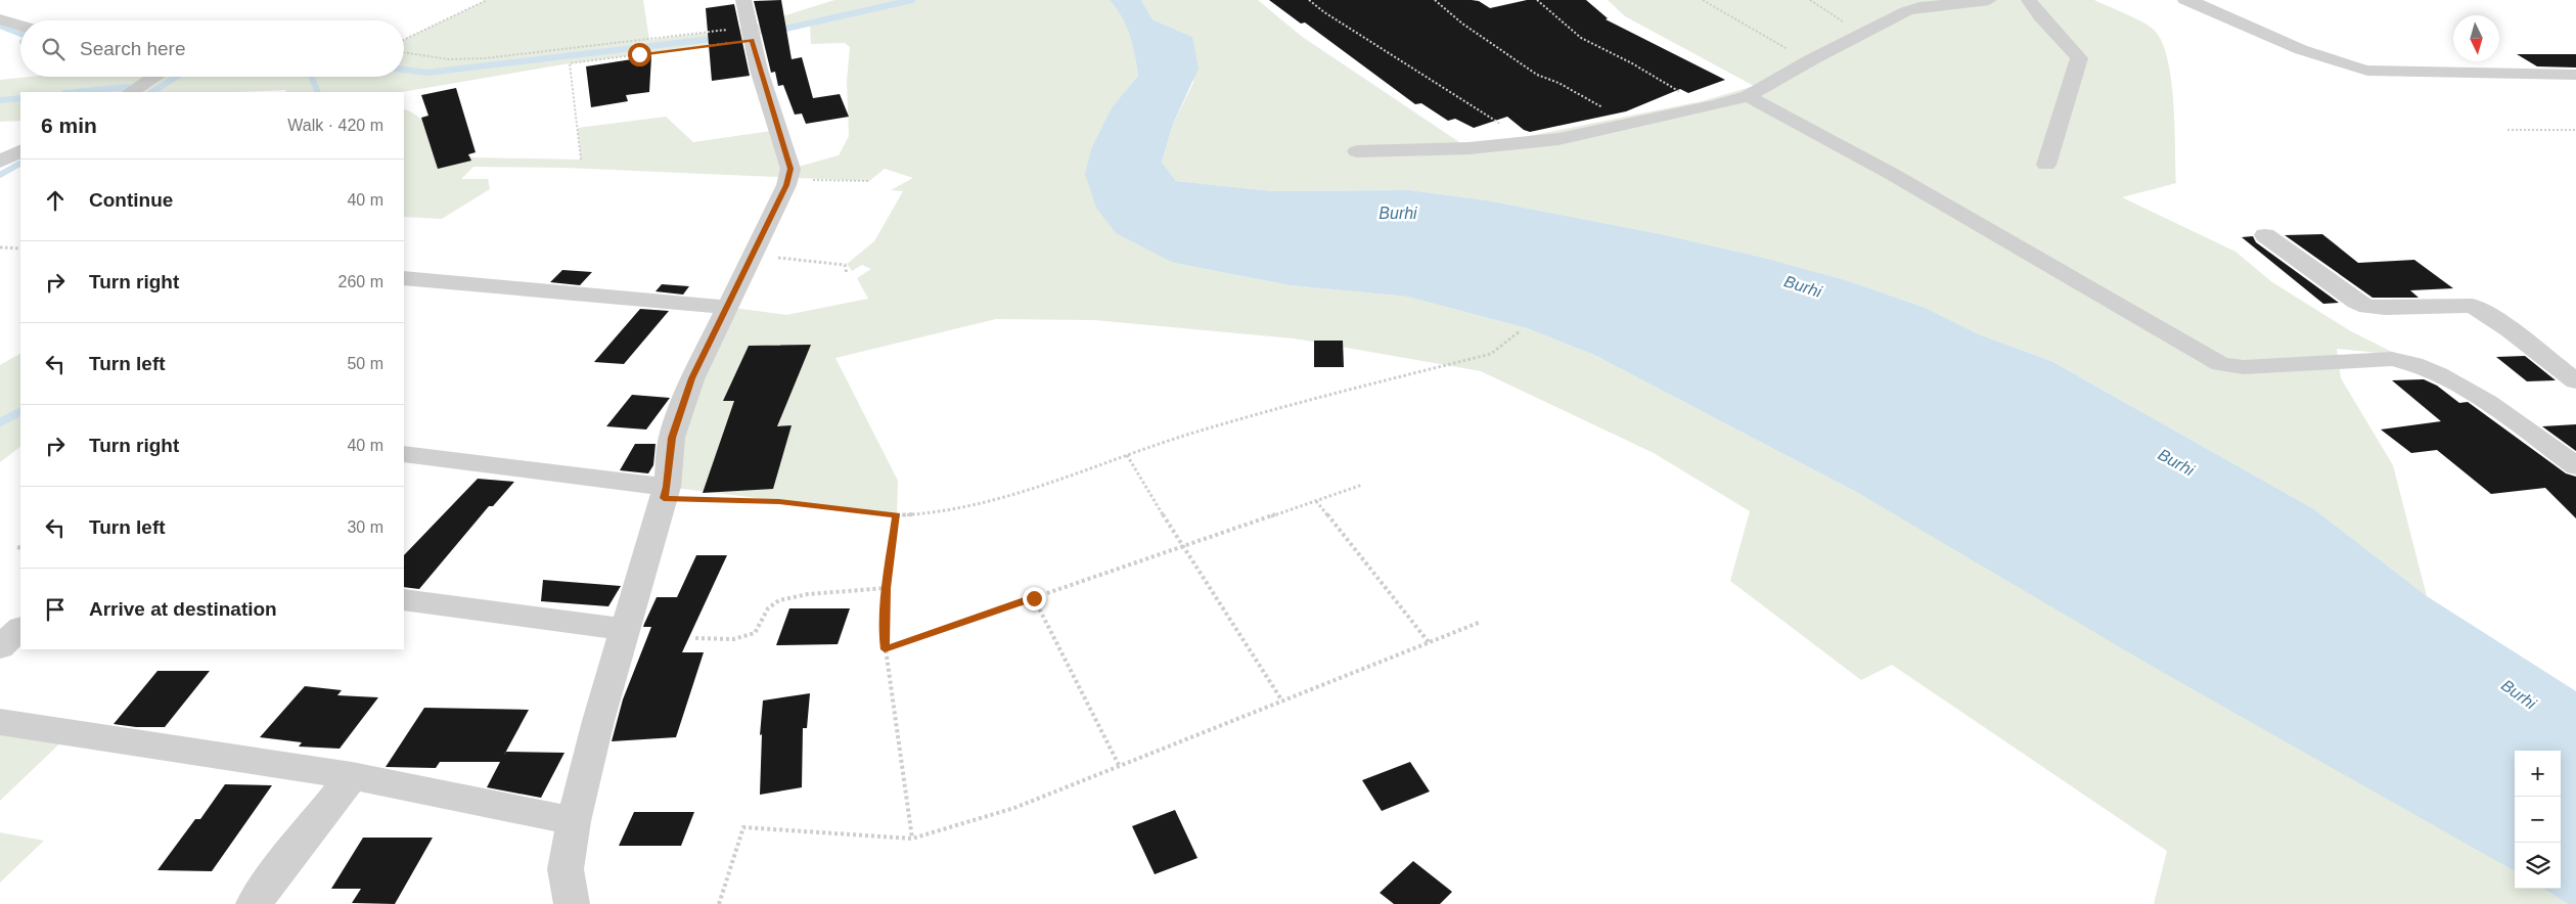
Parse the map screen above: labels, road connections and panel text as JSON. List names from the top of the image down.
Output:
{
  "water": ["Burhi"],
  "north": "bottom",
  "page": {
    "search": "Search here",
    "heading": ["6 min", "Walk · 420 m"],
    "list": [
      ["Continue", "40 m"],
      ["Turn right", "260 m"],
      ["Turn left", "50 m"],
      ["Turn right", "40 m"],
      ["Turn left", "30 m"],
      "Arrive at destination"
    ],
    "map_buttons": ["+", "−"]
  }
}
